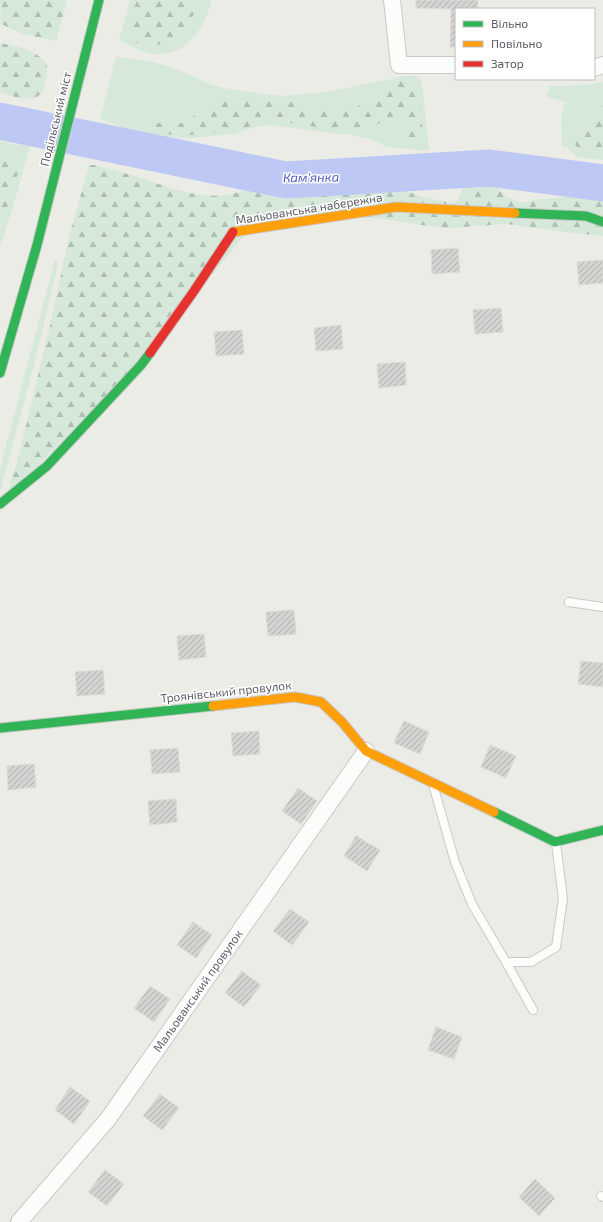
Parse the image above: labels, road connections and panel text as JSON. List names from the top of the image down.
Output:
{
  "streets": {
    "street": [
      "Подільський міст",
      "Мальованська набережна",
      "Троянівський провулок",
      "Мальованський провулок"
    ]
  },
  "crossings": [
    ["Троянівський провулок", "Мальованський провулок"]
  ],
  "water": ["Кам'янка"],
  "legend": ["Вільно", "Повільно", "Затор"]
}
